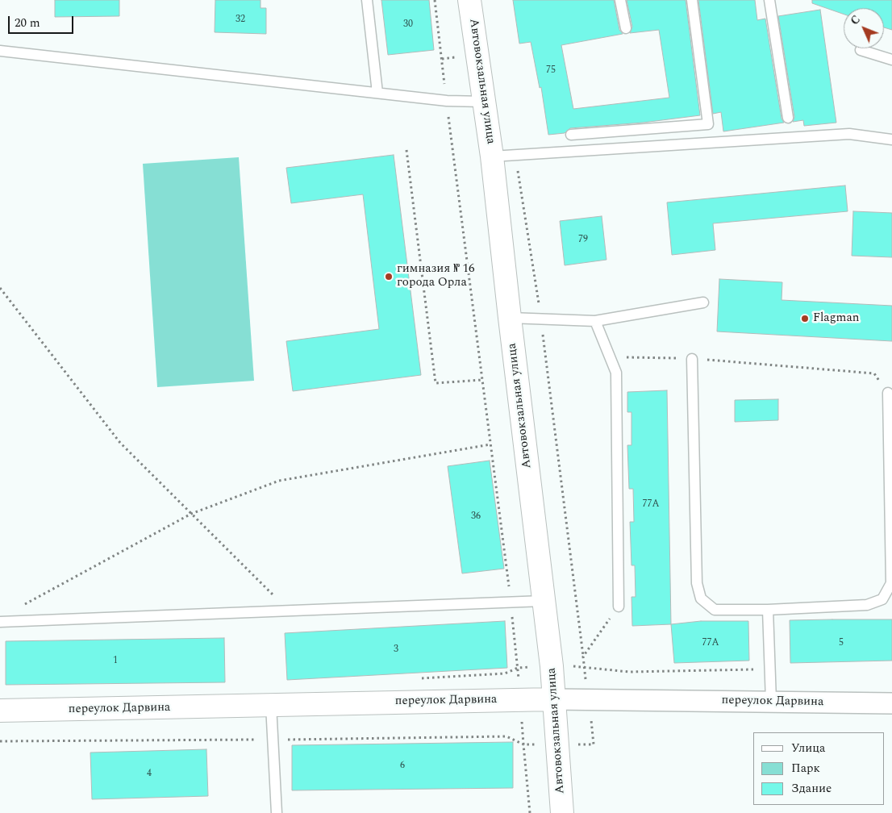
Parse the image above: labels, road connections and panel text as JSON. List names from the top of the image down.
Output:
{
  "streets": {
    "street": ["Автовокзальная улица", "переулок Дарвина"]
  },
  "crossings": [
    ["Автовокзальная улица", "переулок Дарвина"]
  ],
  "places": ["гимназия № 16 города Орла", "Flagman"],
  "house_numbers": [
    "32",
    "30",
    "75",
    "79",
    "77А",
    "36",
    "77А",
    "5",
    "3",
    "1",
    "6",
    "4"
  ],
  "legend": ["Улица", "Парк", "Здание"],
  "scale_bar": "20 m",
  "north": "top left"
}
